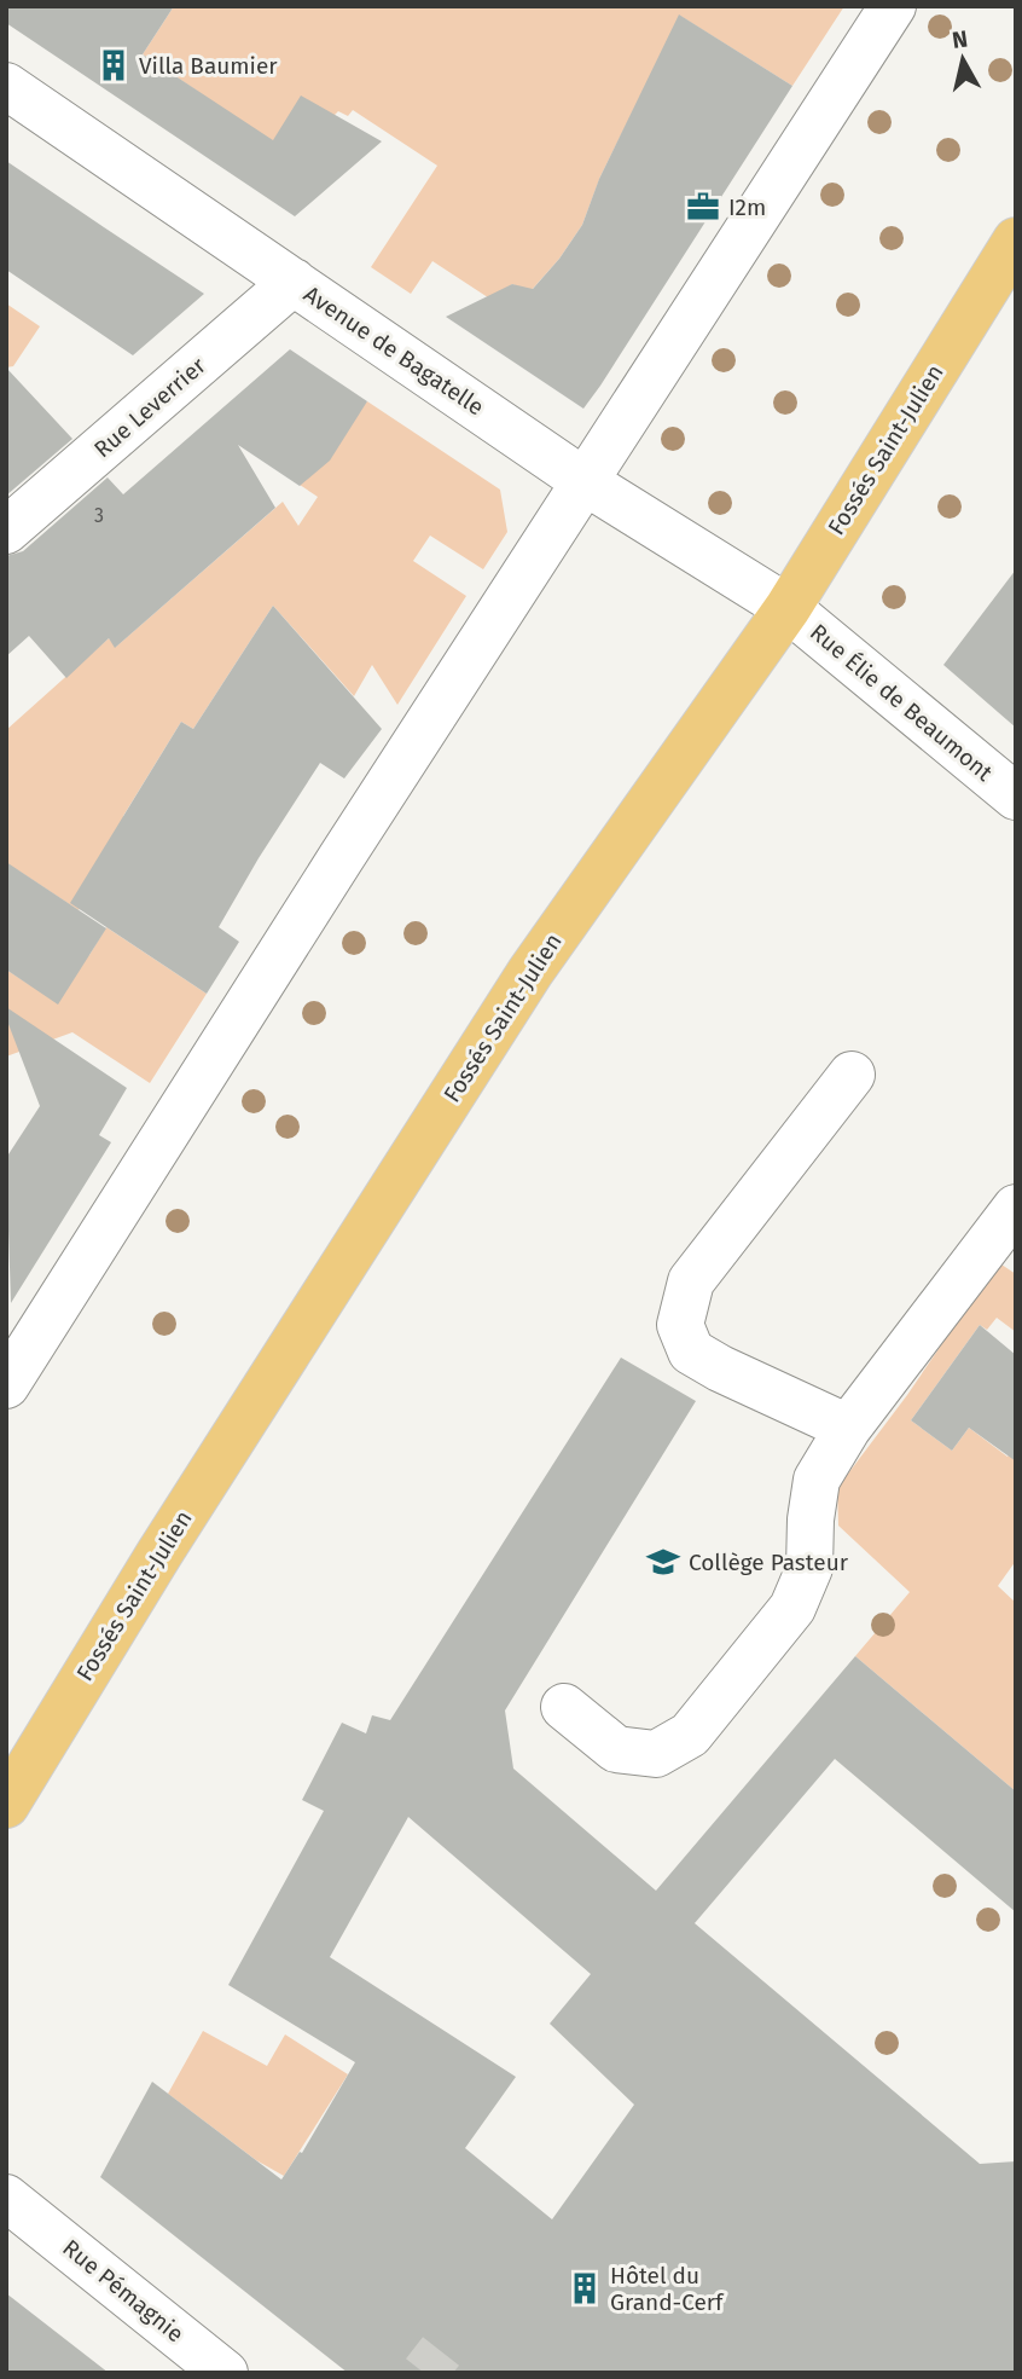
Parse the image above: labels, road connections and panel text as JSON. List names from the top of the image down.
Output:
{
  "streets": {
    "main road": ["Fossés Saint-Julien"],
    "street": [
      "Avenue de Bagatelle",
      "Rue Leverrier",
      "Rue Élie de Beaumont",
      "Rue Pémagnie"
    ]
  },
  "crossings": [
    ["Avenue de Bagatelle", "Rue Leverrier"],
    ["Avenue de Bagatelle", "Fossés Saint-Julien"],
    ["Avenue de Bagatelle", "Rue Élie de Beaumont"],
    ["Fossés Saint-Julien", "Rue Élie de Beaumont"]
  ],
  "places": {
    "building": ["Villa Baumier", "Hôtel du Grand-Cerf"],
    "office": ["I2m"],
    "school or university": ["Collège Pasteur"]
  },
  "house_numbers": ["3"],
  "north": "top"
}
